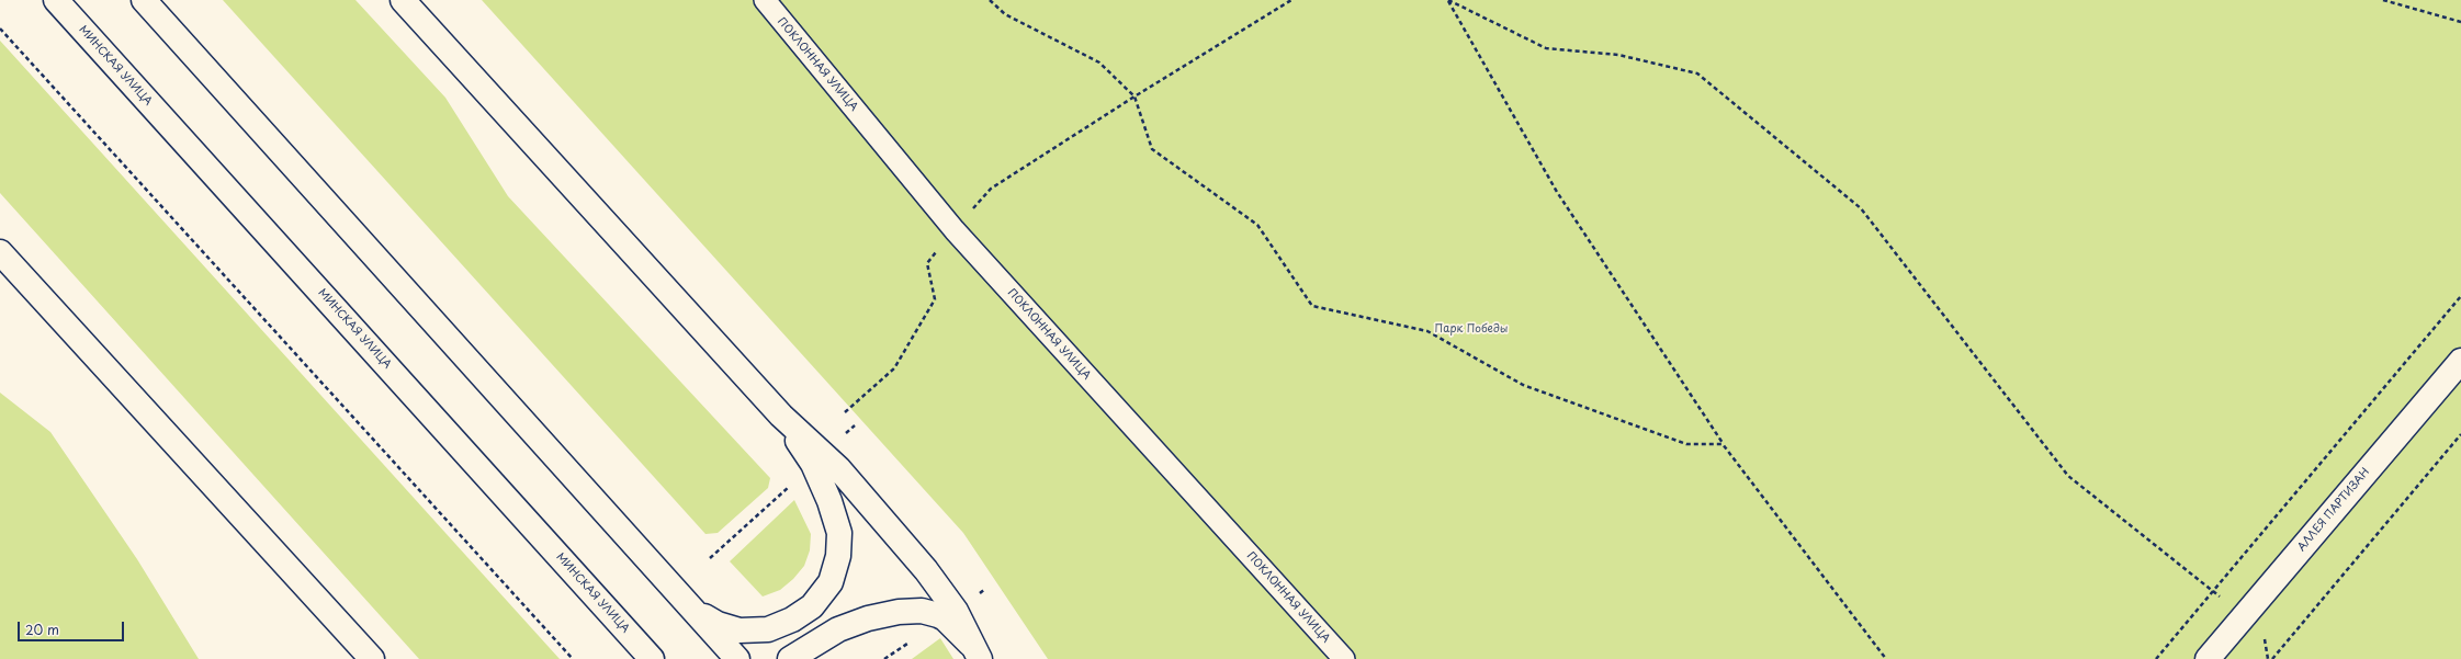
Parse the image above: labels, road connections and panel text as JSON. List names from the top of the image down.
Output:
{
  "streets": {
    "main road": ["МИНСКАЯ УЛИЦА", "АЛЛЕЯ ПАРТИЗАН"],
    "lane": ["ПОКЛОННАЯ УЛИЦА"]
  },
  "parks": ["Парк Победы"],
  "scale_bar": "20 m"
}
